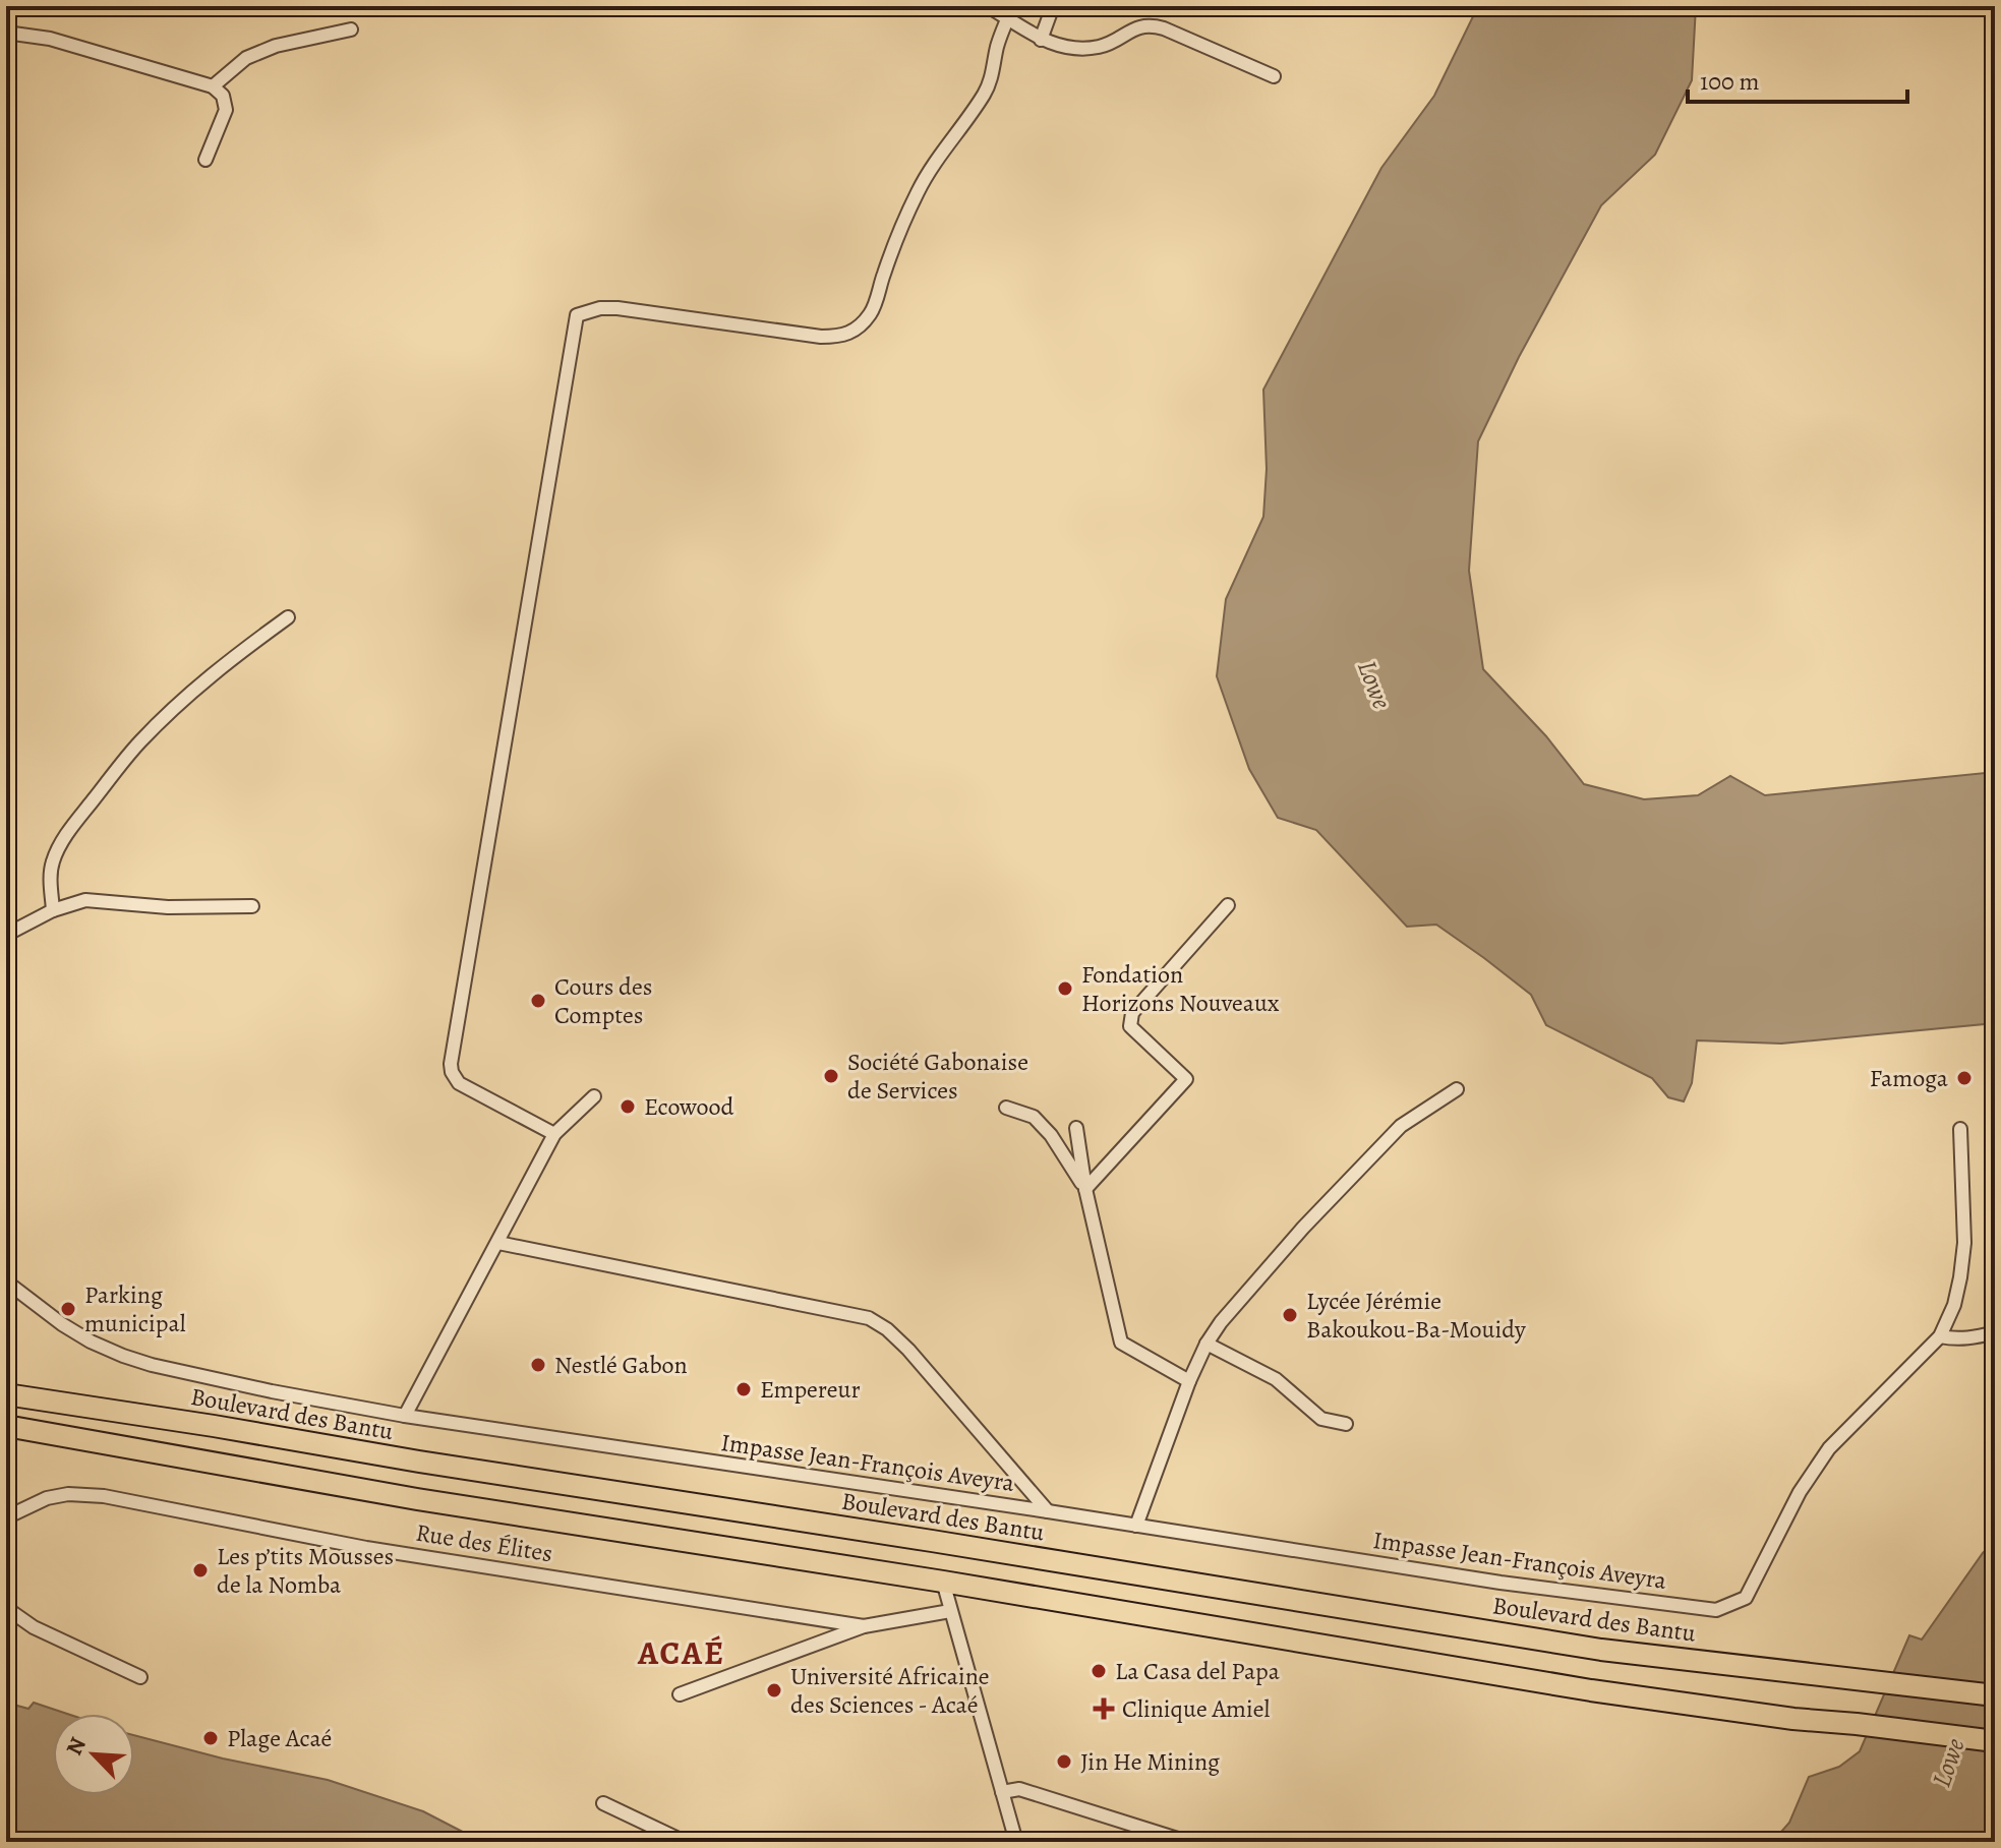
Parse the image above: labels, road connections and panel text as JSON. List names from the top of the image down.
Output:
{
  "streets": {
    "highway": ["Boulevard des Bantu"],
    "street": ["Impasse Jean-François Aveyra", "Rue des Élites"]
  },
  "districts": ["ACAÉ"],
  "water": ["Lowe"],
  "places": {
    "other": [
      "Fondation Horizons Nouveaux",
      "Cours des Comptes",
      "Société Gabonaise de Services",
      "Famoga",
      "Ecowood",
      "Parking municipal",
      "Lycée Jérémie Bakoukou-Ba-Mouidy",
      "Nestlé Gabon",
      "Empereur",
      "Les p’tits Mousses de la Nomba",
      "La Casa del Papa",
      "Université Africaine des Sciences - Acaé",
      "Plage Acaé",
      "Jin He Mining"
    ],
    "health": ["Clinique Amiel"]
  },
  "scale_bar": "100 m",
  "north": "top left"
}
